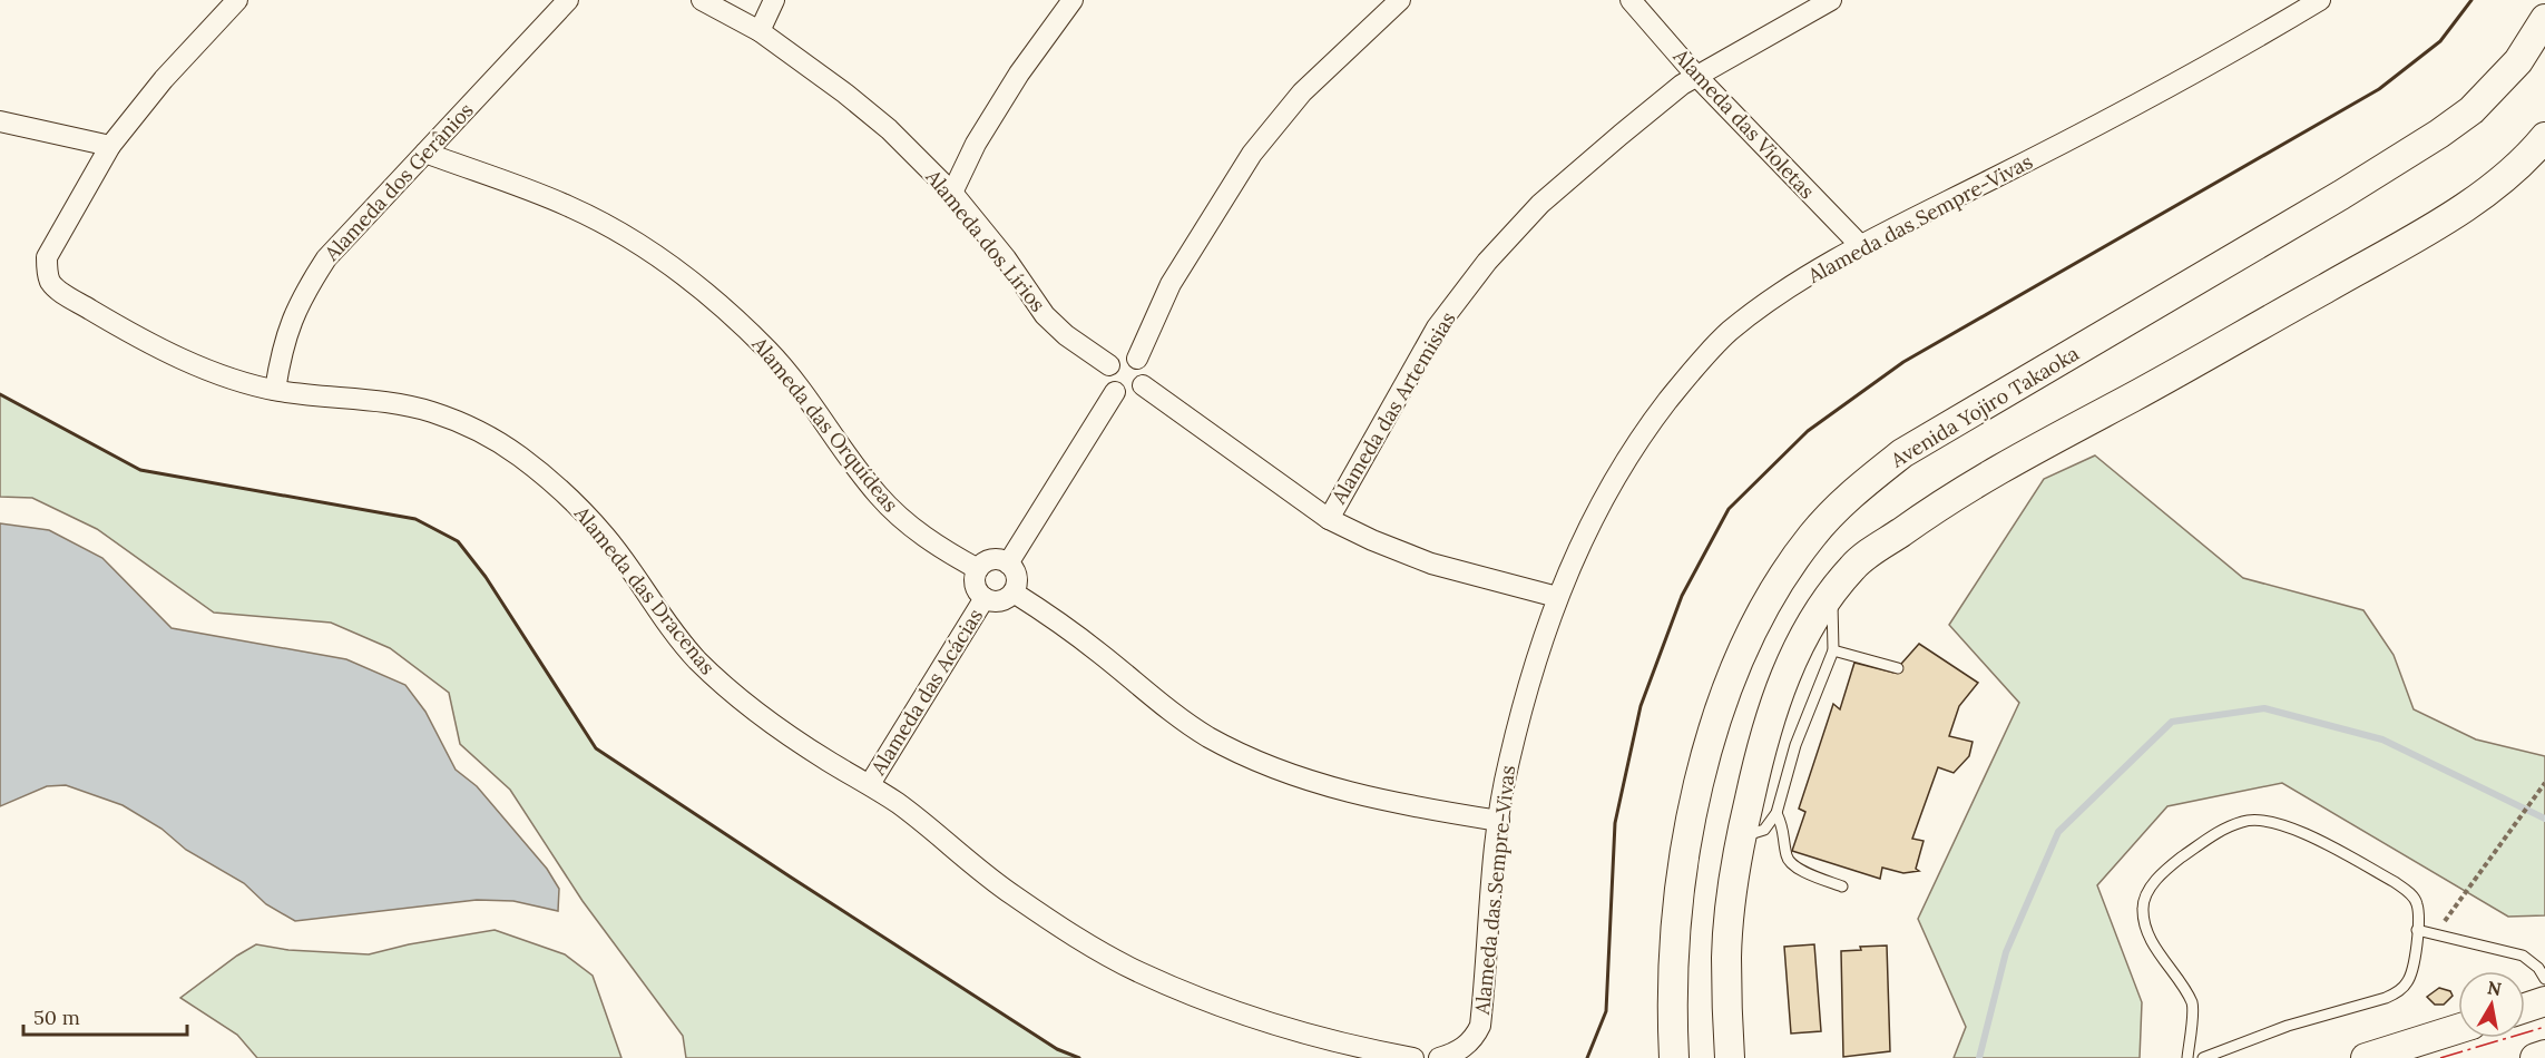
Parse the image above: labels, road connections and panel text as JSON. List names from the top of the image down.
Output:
{
  "streets": {
    "main road": ["Avenida Yojiro Takaoka"],
    "street": [
      "Alameda das Violetas",
      "Alameda dos Gerânios",
      "Alameda das Sempre-Vivas",
      "Alameda dos Lírios",
      "Alameda das Artemisias",
      "Alameda das Orquídeas",
      "Alameda das Dracenas",
      "Alameda das Acácias"
    ]
  },
  "crossings": [
    ["Alameda das Violetas", "Alameda das Sempre-Vivas"],
    ["Alameda das Violetas", "Alameda das Artemisias"],
    ["Alameda dos Gerânios", "Alameda das Orquídeas"],
    ["Alameda dos Gerânios", "Alameda das Dracenas"],
    ["Alameda das Orquídeas", "Alameda das Acácias"],
    ["Alameda das Dracenas", "Alameda das Acácias"]
  ],
  "scale_bar": "50 m",
  "north": "top"
}
